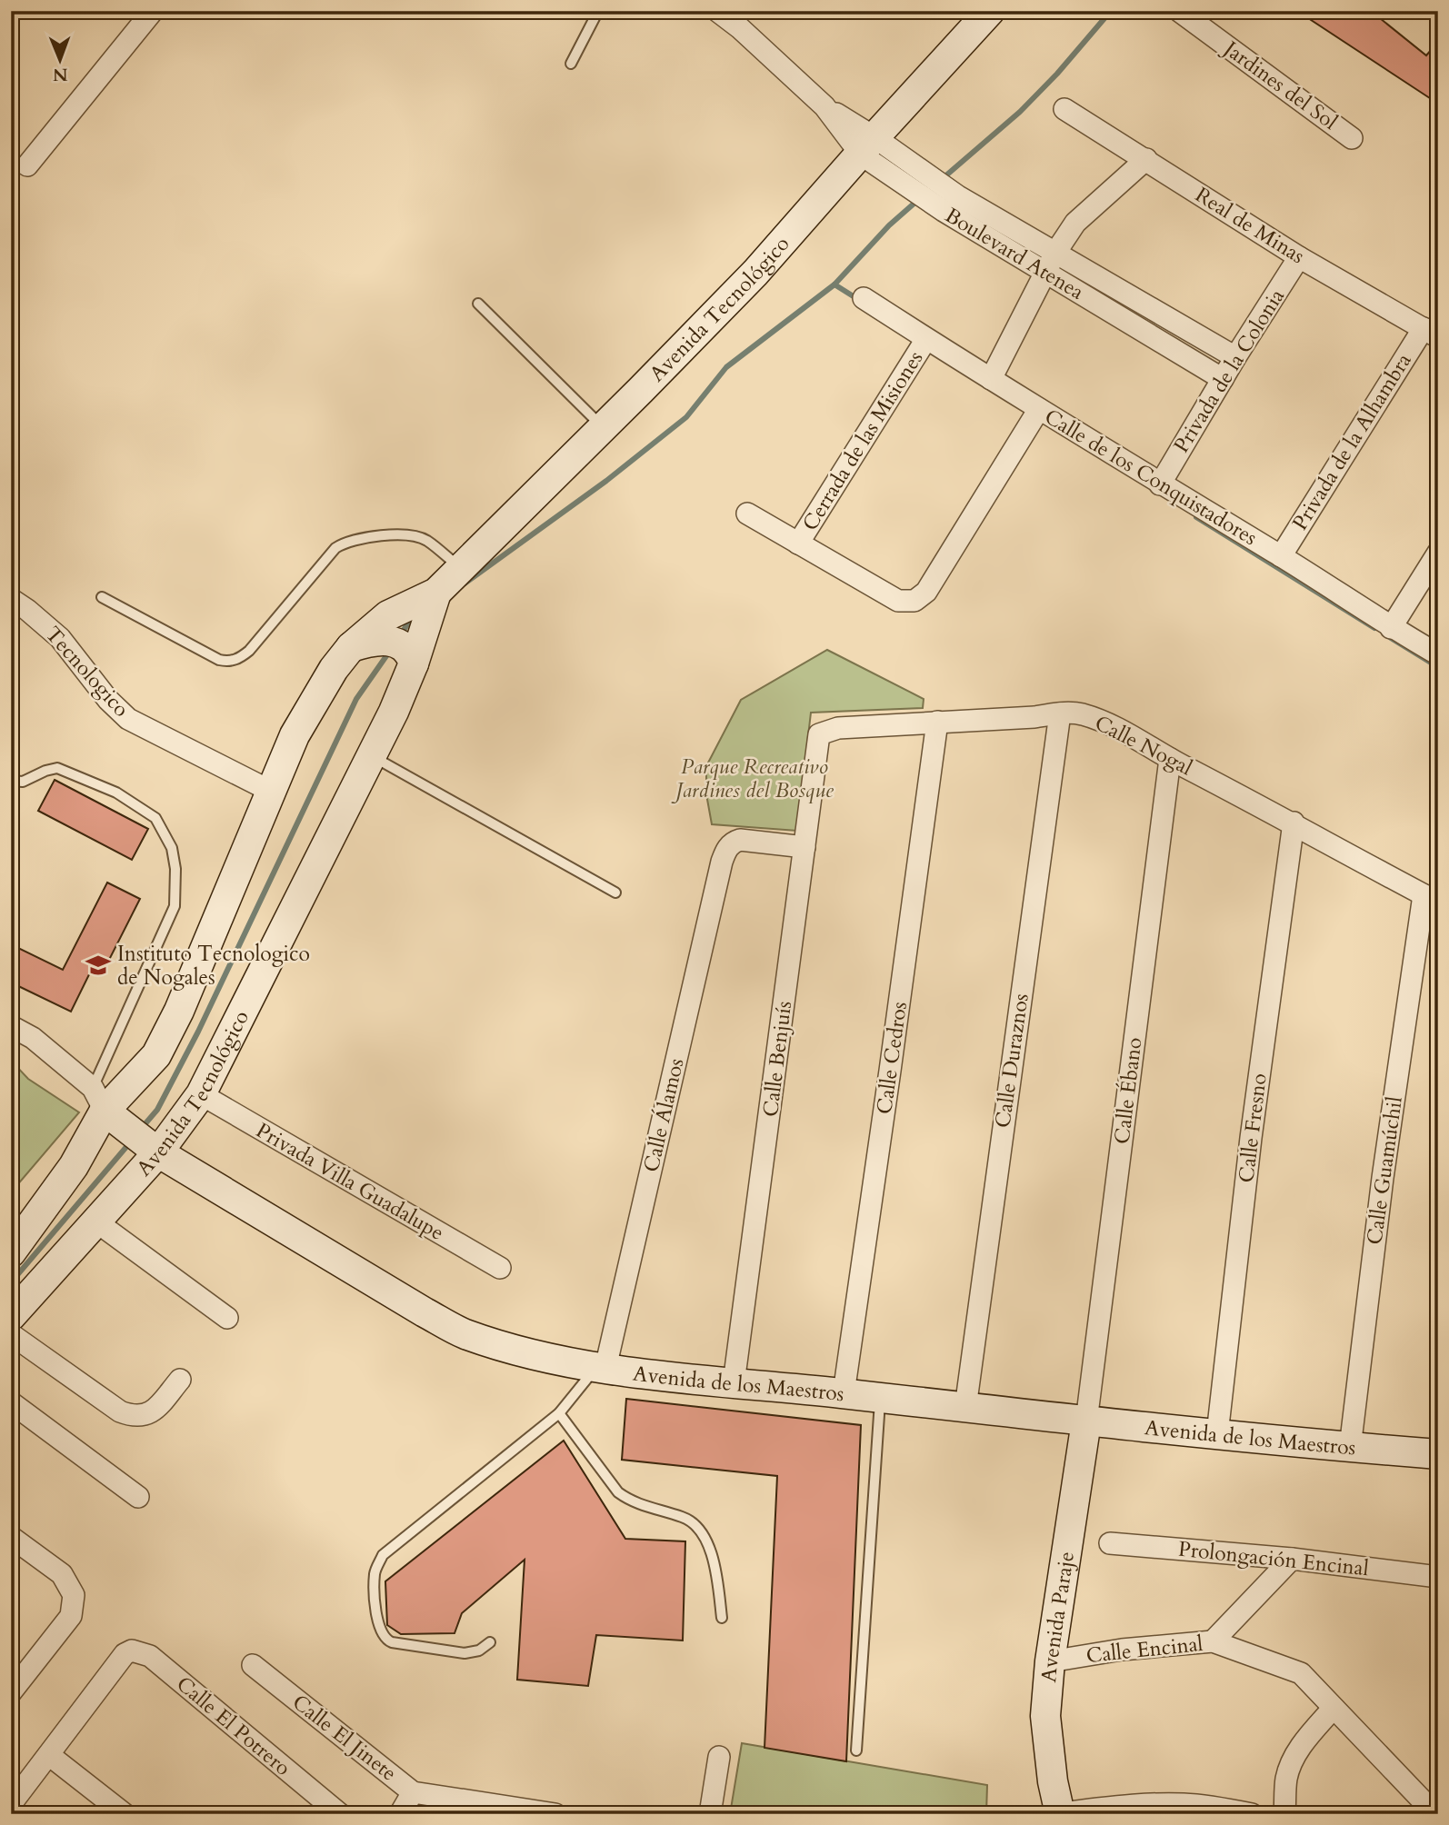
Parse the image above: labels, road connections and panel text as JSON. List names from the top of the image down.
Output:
{
  "streets": {
    "main road": ["Avenida Tecnológico", "Avenida de los Maestros", "Avenida Paraje"],
    "street": [
      "Jardines del Sol",
      "Real de Minas",
      "Boulevard Atenea",
      "Privada de la Colonia",
      "Cerrada de las Misiones",
      "Privada de la Alhambra",
      "Calle de los Conquistadores",
      "Tecnologico",
      "Calle Nogal",
      "Calle Cedros",
      "Calle Benjuís",
      "Calle Duraznos",
      "Calle Ébano",
      "Calle Álamos",
      "Calle Fresno",
      "Calle Guamúchil",
      "Privada Villa Guadalupe",
      "Prolongación Encinal",
      "Calle Encinal",
      "Calle El Potrero",
      "Calle El Jinete"
    ]
  },
  "crossings": [
    ["Real de Minas", "Privada de la Colonia"],
    ["Real de Minas", "Privada de la Alhambra"],
    ["Boulevard Atenea", "Avenida Tecnológico"],
    ["Boulevard Atenea", "Privada de la Colonia"],
    ["Avenida Tecnológico", "Tecnologico"],
    ["Avenida Tecnológico", "Privada Villa Guadalupe"],
    ["Avenida Tecnológico", "Avenida de los Maestros"],
    ["Privada de la Colonia", "Calle de los Conquistadores"],
    ["Cerrada de las Misiones", "Calle de los Conquistadores"],
    ["Privada de la Alhambra", "Calle de los Conquistadores"],
    ["Calle Nogal", "Calle Cedros"],
    ["Calle Nogal", "Calle Benjuís"],
    ["Calle Nogal", "Calle Duraznos"],
    ["Calle Nogal", "Calle Ébano"],
    ["Calle Nogal", "Calle Fresno"],
    ["Calle Nogal", "Calle Guamúchil"],
    ["Calle Cedros", "Avenida de los Maestros"],
    ["Calle Benjuís", "Calle Álamos"],
    ["Calle Benjuís", "Avenida de los Maestros"],
    ["Calle Duraznos", "Avenida de los Maestros"],
    ["Calle Ébano", "Avenida de los Maestros"],
    ["Calle Ébano", "Avenida Paraje"],
    ["Calle Álamos", "Avenida de los Maestros"],
    ["Calle Fresno", "Avenida de los Maestros"],
    ["Calle Guamúchil", "Avenida de los Maestros"],
    ["Avenida de los Maestros", "Avenida Paraje"],
    ["Avenida Paraje", "Calle Encinal"]
  ],
  "parks": ["Parque Recreativo Jardines del Bosque"],
  "places": {
    "school or university": ["Instituto Tecnologico de Nogales"]
  },
  "north": "bottom"
}
